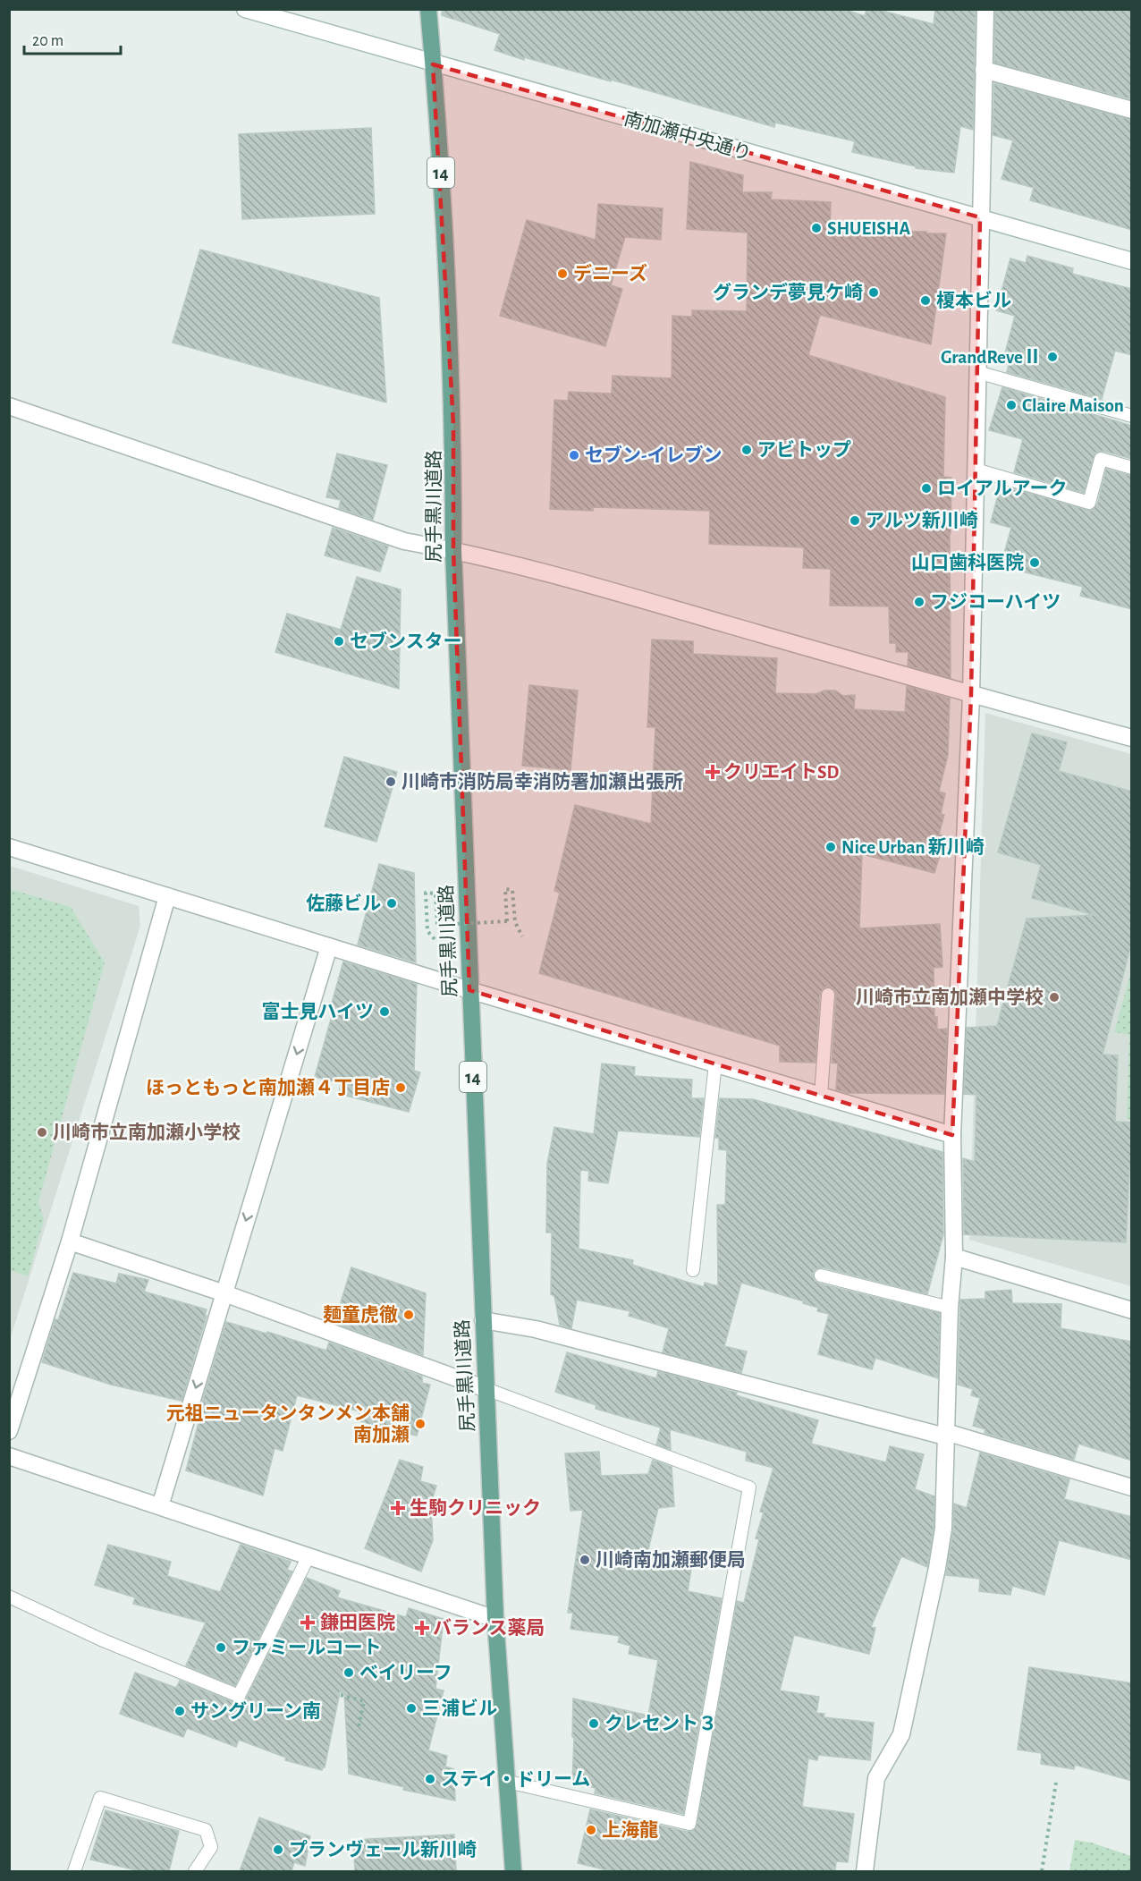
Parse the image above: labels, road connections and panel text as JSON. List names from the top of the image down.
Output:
{
  "streets": {
    "main road": ["14", "尻手黒川道路"],
    "street": ["南加瀬中央通り"]
  },
  "crossings": [
    ["南加瀬中央通り", "尻手黒川道路"]
  ],
  "places": {
    "other": [
      "SHUEISHA",
      "デニーズ",
      "グランデ夢見ケ崎",
      "榎本ビル",
      "GrandReveⅡ",
      "Claire Maison",
      "アビトップ",
      "セブン-イレブン",
      "ロイアルアーク",
      "アルツ新川崎",
      "山口歯科医院",
      "フジコーハイツ",
      "セブンスター",
      "川崎市消防局幸消防署加瀬出張所",
      "Nice Urban 新川崎",
      "佐藤ビル",
      "川崎市立南加瀬中学校",
      "富士見ハイツ",
      "ほっともっと南加瀬４丁目店",
      "川崎市立南加瀬小学校",
      "麺童虎徹",
      "元祖ニュータンタンメン本舗 南加瀬",
      "川崎南加瀬郵便局",
      "ファミールコート",
      "ベイリーフ",
      "三浦ビル",
      "サングリーン南",
      "クレセント３",
      "ステイ・ドリーム",
      "上海龍",
      "プランヴェール新川崎"
    ],
    "health": [
      "クリエイトSD",
      "生駒クリニック",
      "鎌田医院",
      "バランス薬局"
    ]
  },
  "scale_bar": "20 m"
}
